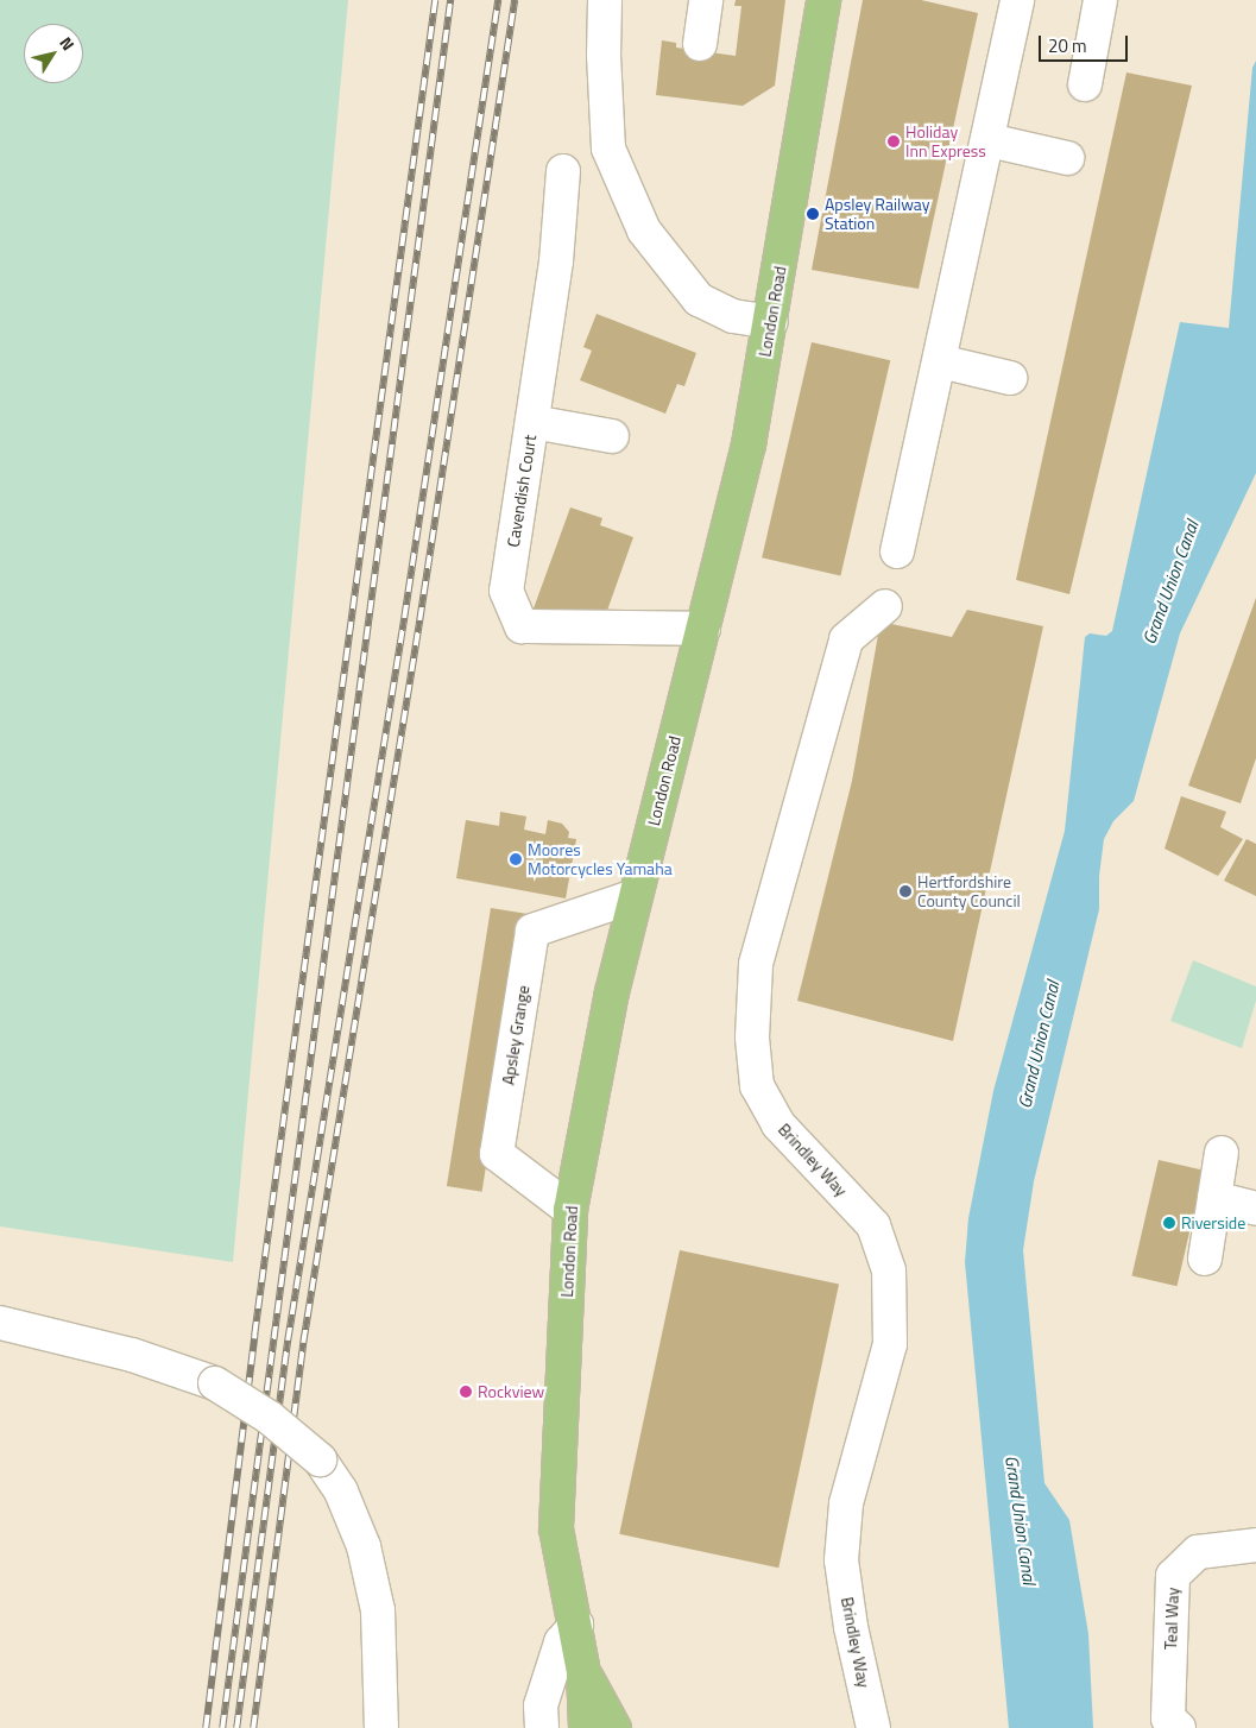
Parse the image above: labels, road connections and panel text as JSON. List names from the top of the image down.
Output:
{
  "streets": {
    "main road": ["London Road"],
    "street": [
      "Cavendish Court",
      "Apsley Grange",
      "Brindley Way",
      "Teal Way"
    ]
  },
  "crossings": [
    ["London Road", "Cavendish Court"],
    ["London Road", "Apsley Grange"]
  ],
  "water": ["Grand Union Canal"],
  "places": [
    "Holiday Inn Express",
    "Apsley Railway Station",
    "Moores Motorcycles Yamaha",
    "Hertfordshire County Council",
    "Riverside",
    "Rockview"
  ],
  "scale_bar": "20 m",
  "north": "top right"
}
